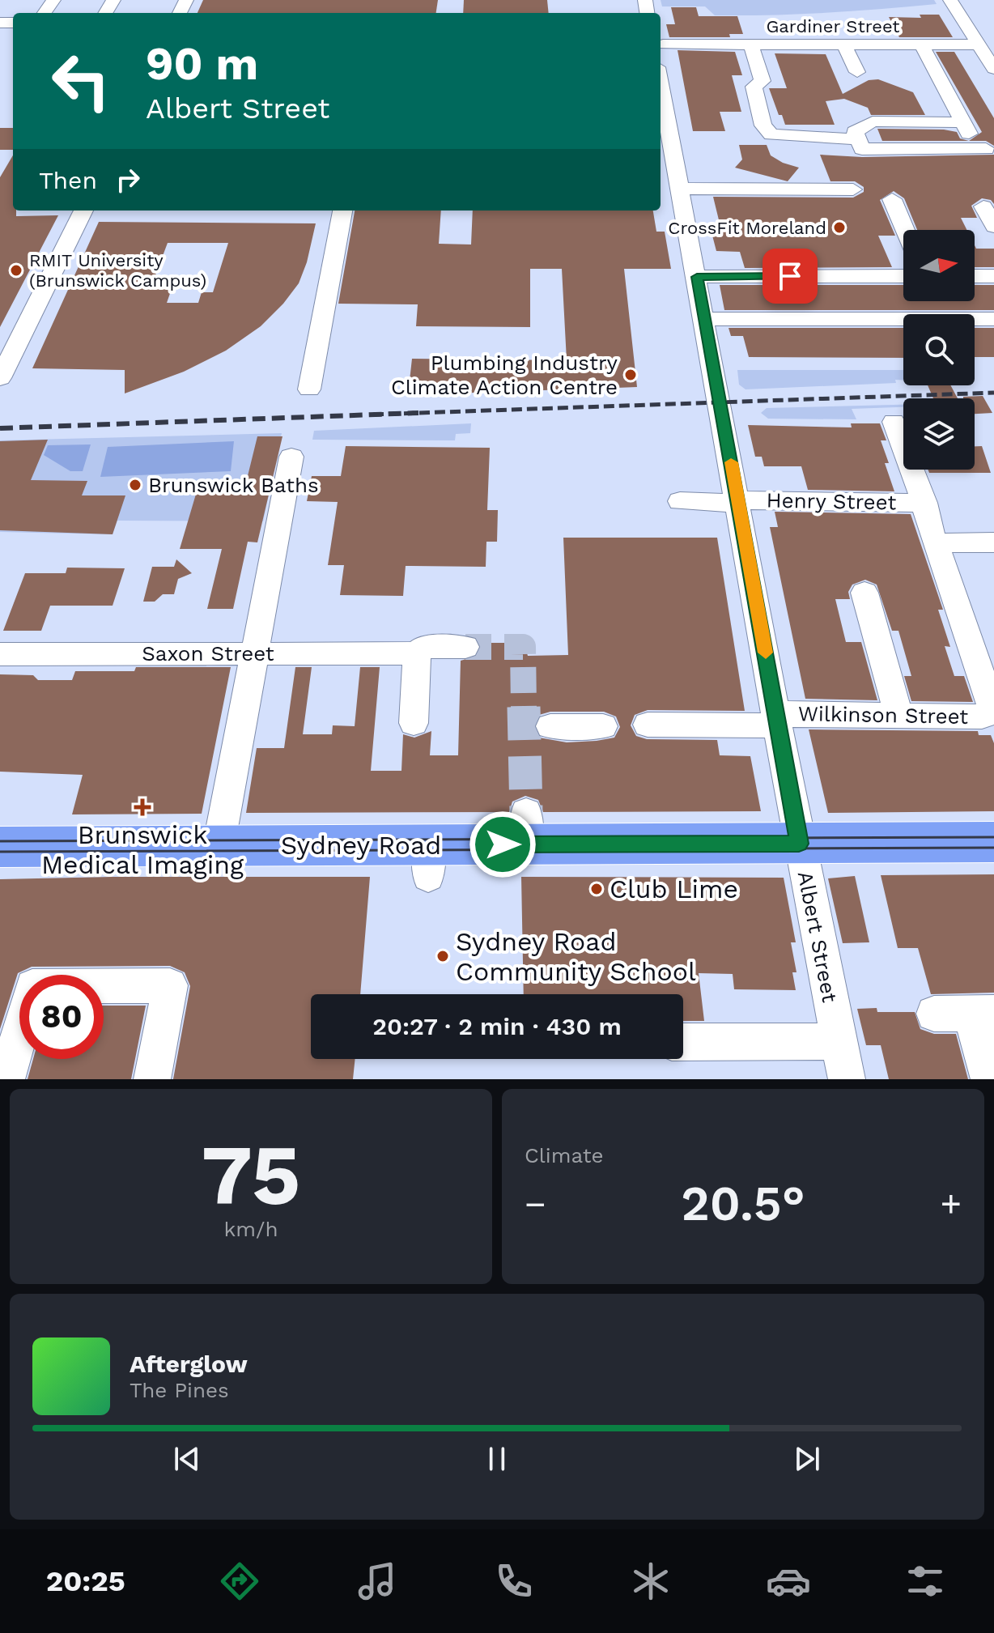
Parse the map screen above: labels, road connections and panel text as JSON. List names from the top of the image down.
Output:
{
  "streets": {
    "highway": ["Sydney Road"],
    "street": [
      "Gardiner Street",
      "Henry Street",
      "Saxon Street",
      "Wilkinson Street",
      "Albert Street"
    ]
  },
  "crossings": [
    ["Henry Street", "Wilkinson Street"],
    ["Henry Street", "Albert Street"],
    ["Wilkinson Street", "Albert Street"],
    ["Sydney Road", "Albert Street"]
  ],
  "places": {
    "other": [
      "CrossFit Moreland",
      "RMIT University (Brunswick Campus)",
      "Plumbing Industry Climate Action Centre",
      "Brunswick Baths",
      "Club Lime",
      "Sydney Road Community School"
    ],
    "health": ["Brunswick Medical Imaging"]
  },
  "north": "right",
  "page": {
    "turn": ["90 m", "Albert Street"],
    "then": "Then",
    "limit": "80",
    "trip": "20:27 · 2 min · 430 m",
    "tile": [
      ["75", "km/h"],
      "Climate"
    ],
    "heat": ["−", "20.5°", "+"],
    "song": ["Afterglow", "The Pines"],
    "tabs": "20:25"
  }
}
